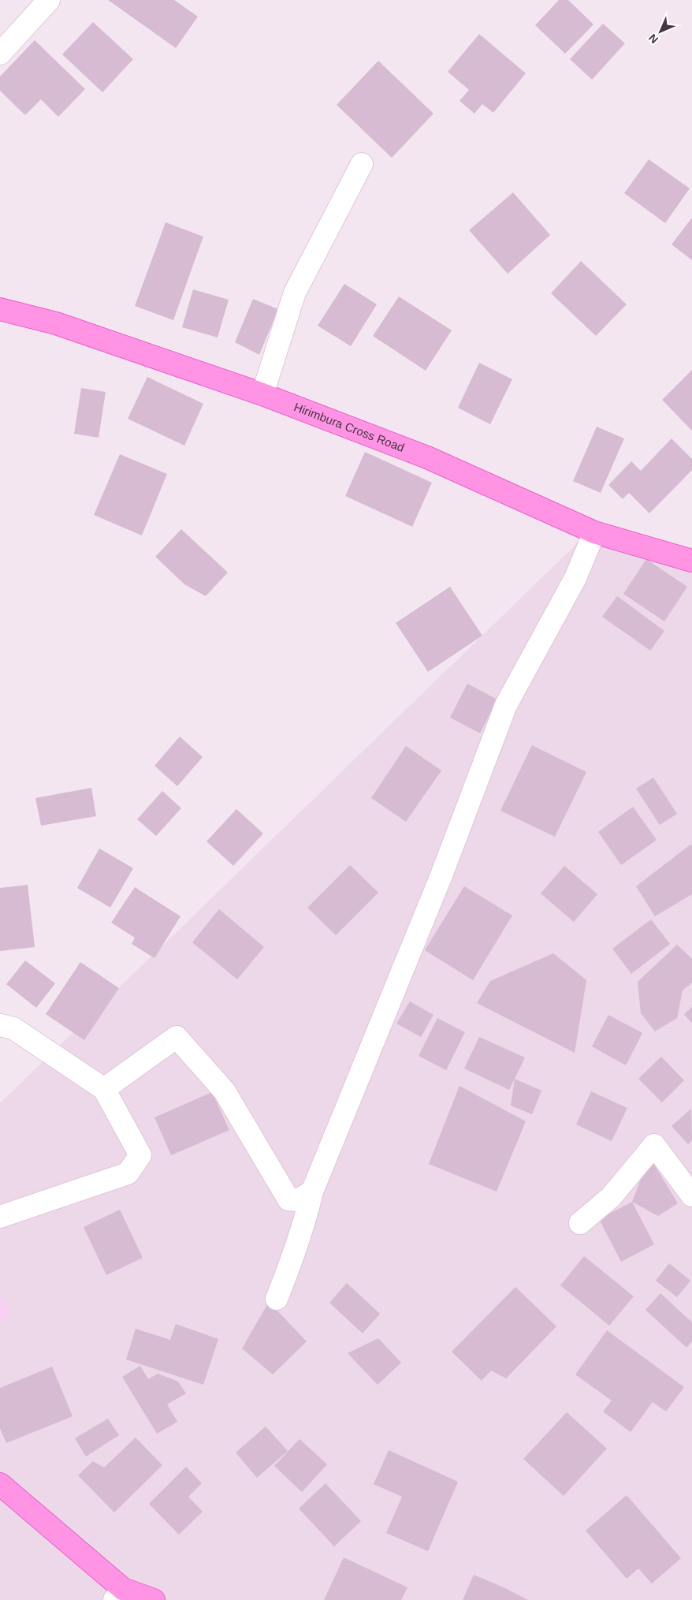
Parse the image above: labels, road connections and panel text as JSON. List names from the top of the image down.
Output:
{
  "streets": {
    "main road": ["Hirimbura Cross Road"]
  },
  "north": "bottom left"
}
